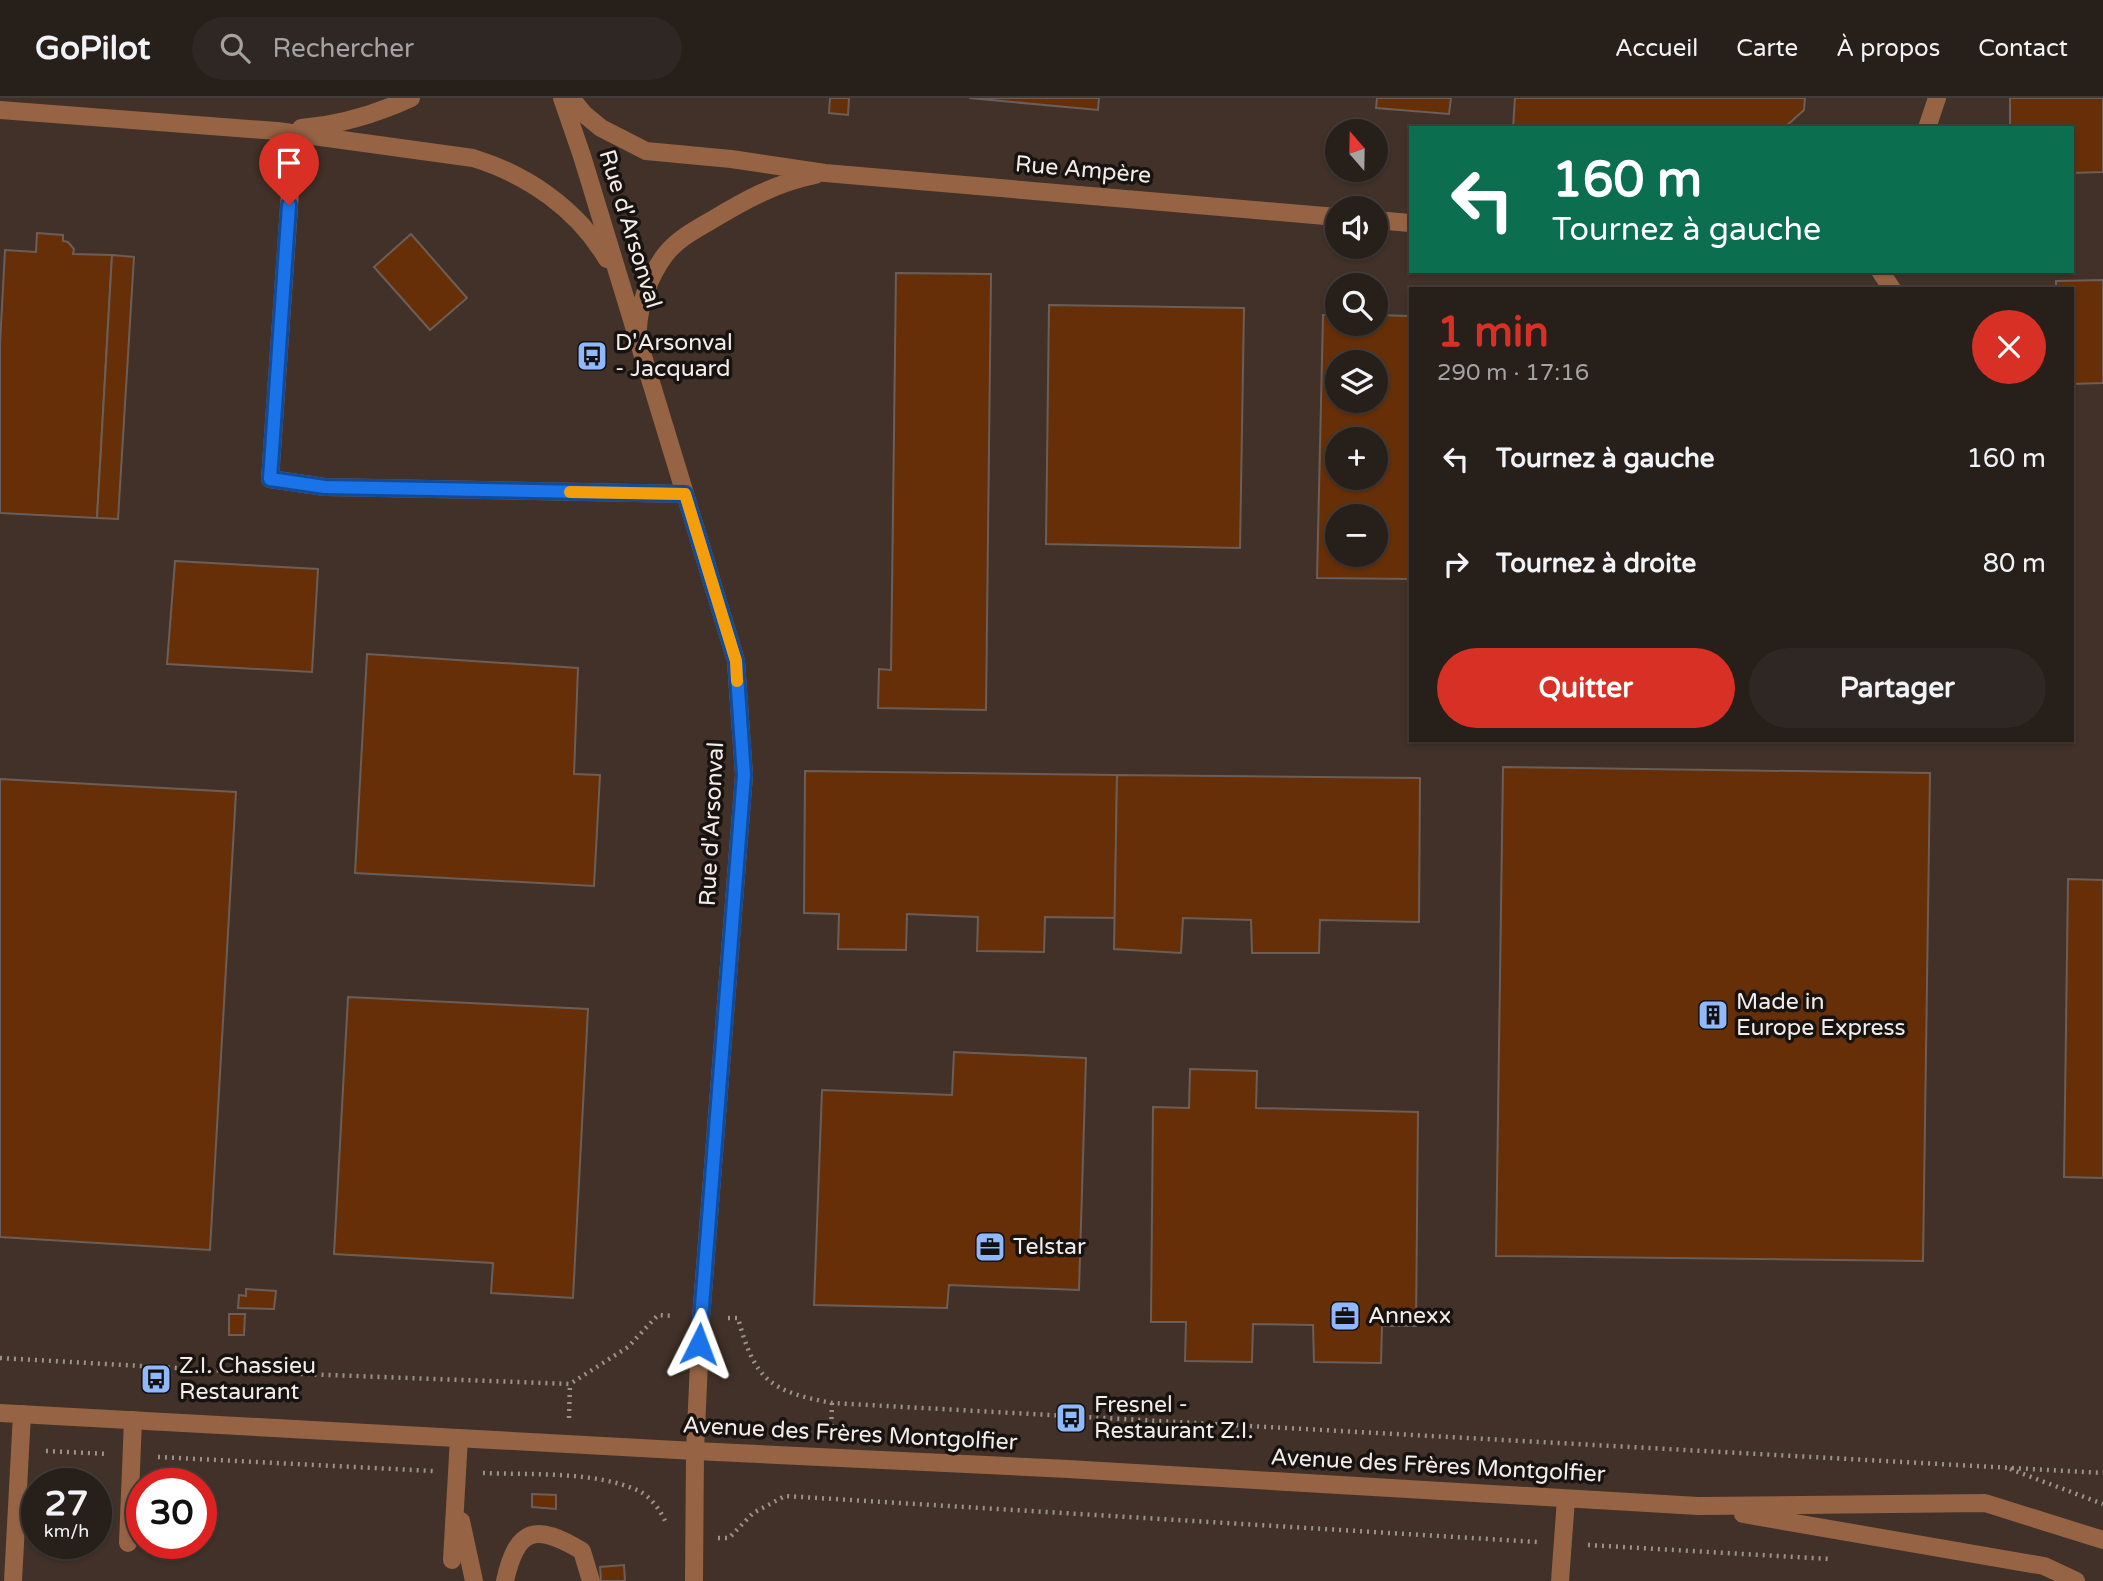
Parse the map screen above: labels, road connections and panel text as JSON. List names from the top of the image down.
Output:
{
  "streets": {
    "street": ["Rue Ampère", "Rue d'Arsonval", "Avenue des Frères Montgolfier"]
  },
  "crossings": [
    ["Rue Ampère", "Rue d'Arsonval"],
    ["Rue d'Arsonval", "Avenue des Frères Montgolfier"]
  ],
  "places": {
    "bus stop": ["D'Arsonval - Jacquard", "Z.I. Chassieu Restaurant", "Fresnel - Restaurant Z.I."],
    "building": ["Made in Europe Express"],
    "office": ["Telstar", "Annexx"]
  },
  "north": "top",
  "page": {
    "header": "GoPilot",
    "search": "Rechercher",
    "nav": [
      "Accueil",
      "Carte",
      "À propos",
      "Contact"
    ],
    "map_buttons": ["+", "−"],
    "turn": ["160 m", "Tournez à gauche"],
    "heading": ["1 min", "290 m · 17:16"],
    "list": [
      {
        "name": "Tournez à gauche",
        "value": "160 m"
      },
      {
        "name": "Tournez à droite",
        "value": "80 m"
      }
    ],
    "buttons": ["Quitter", "Partager"],
    "speed": "27 km/h",
    "limit": "30"
  }
}
